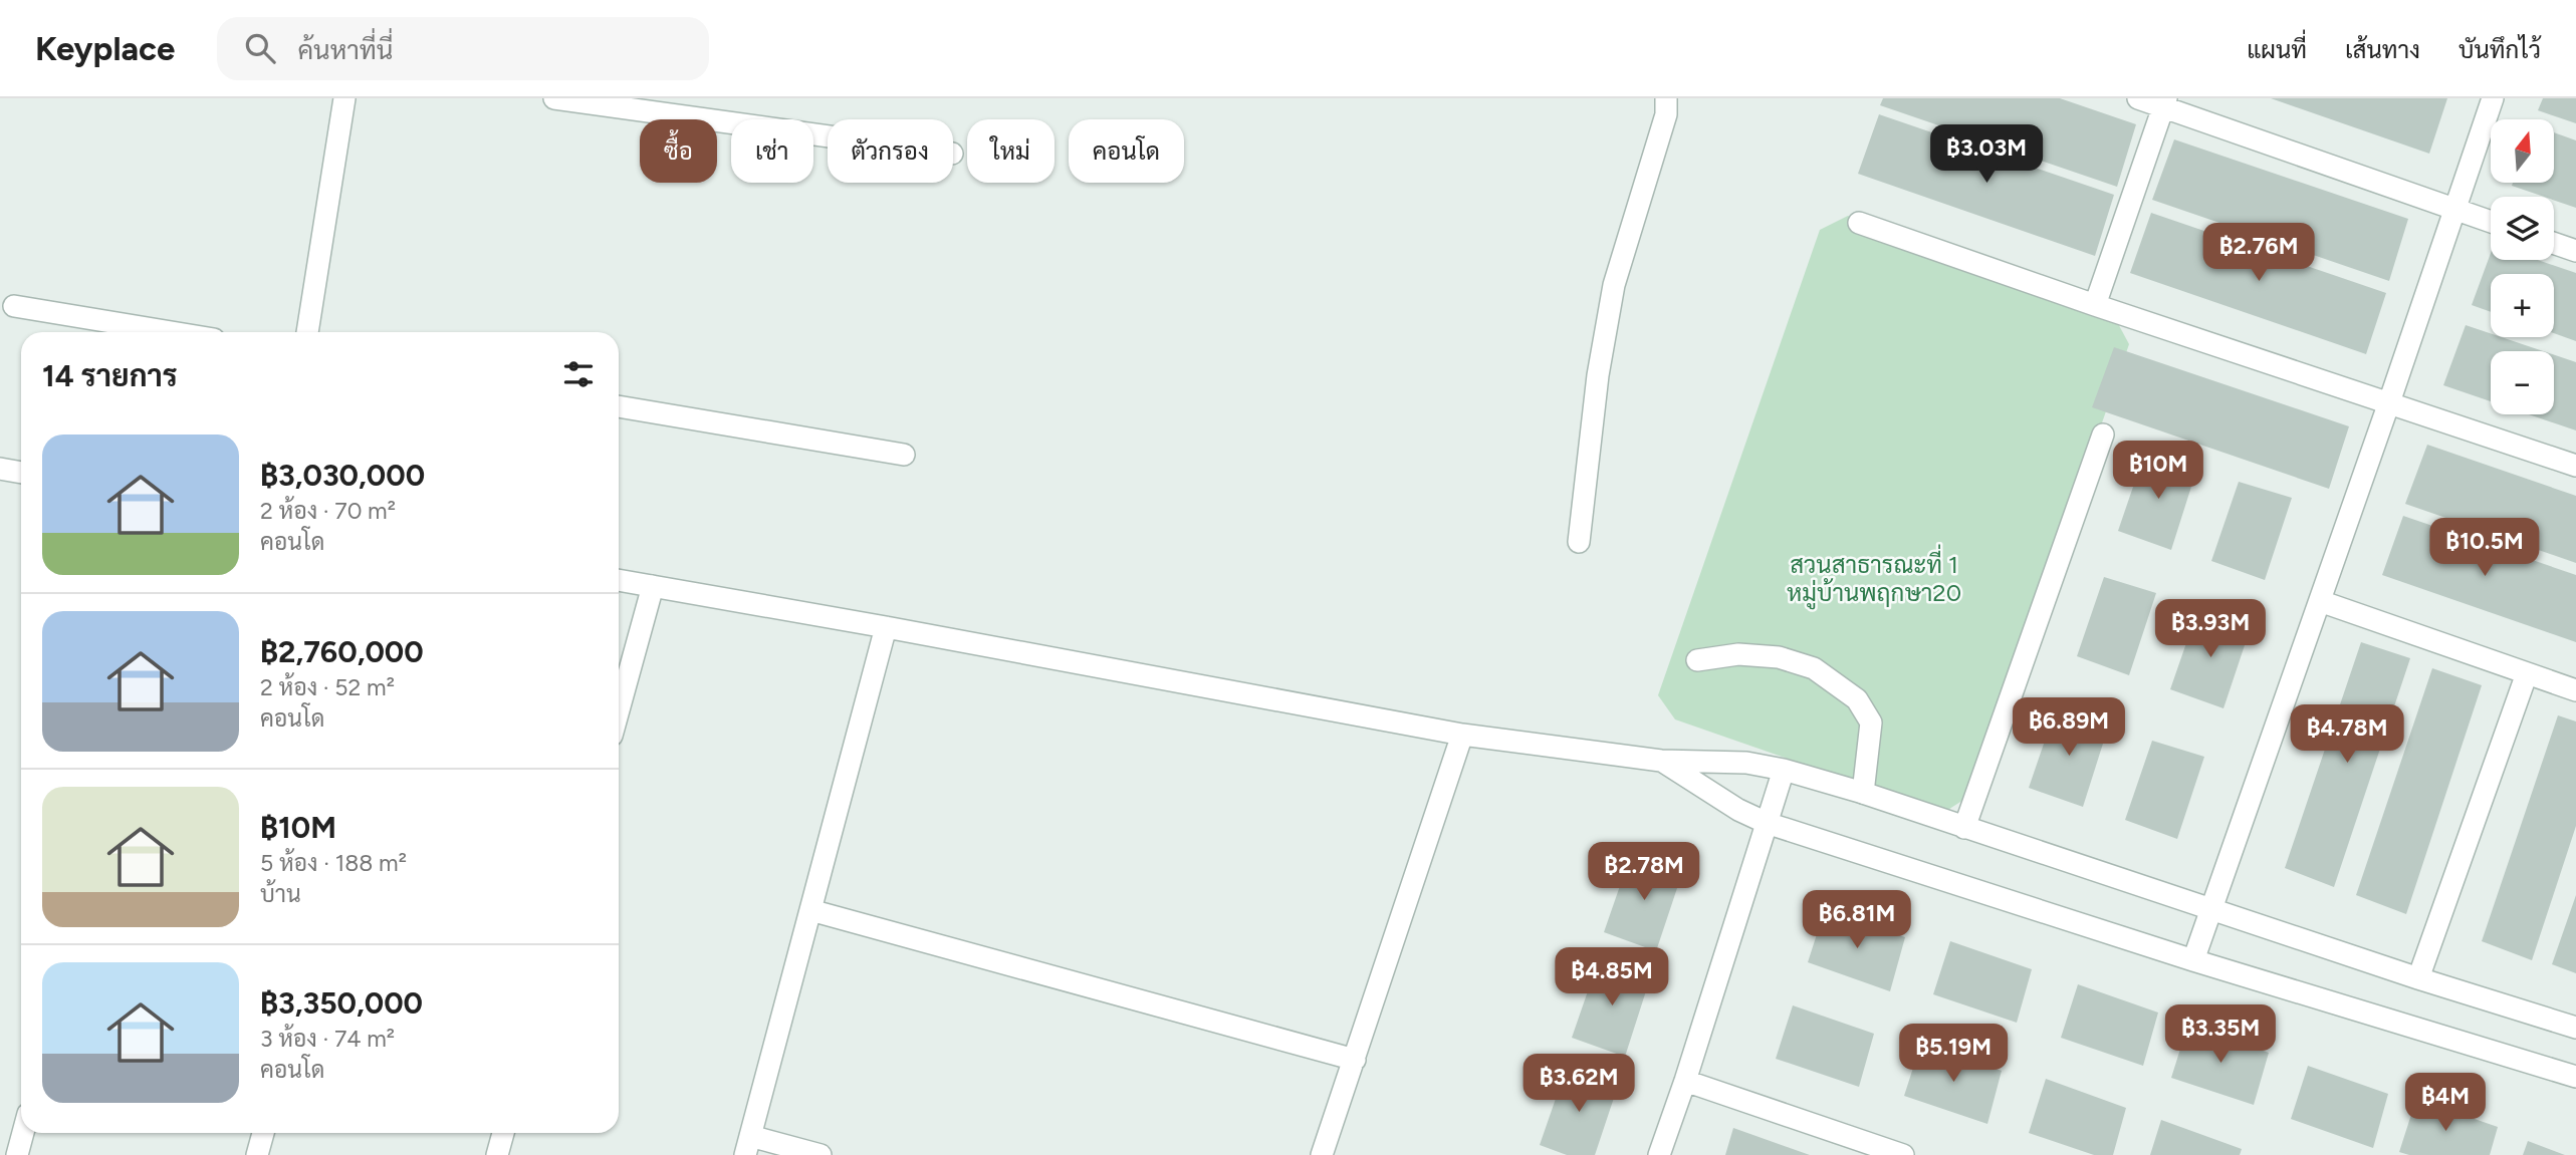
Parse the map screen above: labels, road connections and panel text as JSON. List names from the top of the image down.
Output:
{
  "parks": ["สวนสาธารณะที่ 1 หมู่บ้านพฤกษา20"],
  "north": "top",
  "page": {
    "header": "Keyplace",
    "search": "ค้นหาที่นี่",
    "nav": ["แผนที่", "เส้นทาง", "บันทึกไว้"],
    "map_buttons": ["+", "−"],
    "chip": [
      "ซื้อ",
      "เช่า",
      "ตัวกรอง",
      "ใหม่",
      "คอนโด"
    ],
    "price": [
      "฿3.03M",
      "฿2.76M",
      "฿10M",
      "฿10.5M",
      "฿3.93M",
      "฿6.89M",
      "฿4.78M",
      "฿2.78M",
      "฿6.81M",
      "฿4.85M",
      "฿3.35M",
      "฿5.19M",
      "฿3.62M",
      "฿4M"
    ],
    "heading": "14 รายการ",
    "list": [
      {
        "name": "฿3,030,000",
        "note": "2 ห้อง · 70 m² · คอนโด"
      },
      {
        "name": "฿2,760,000",
        "note": "2 ห้อง · 52 m² · คอนโด"
      },
      {
        "name": "฿10M",
        "note": "5 ห้อง · 188 m² · บ้าน"
      },
      {
        "name": "฿3,350,000",
        "note": "3 ห้อง · 74 m² · คอนโด"
      }
    ]
  }
}
